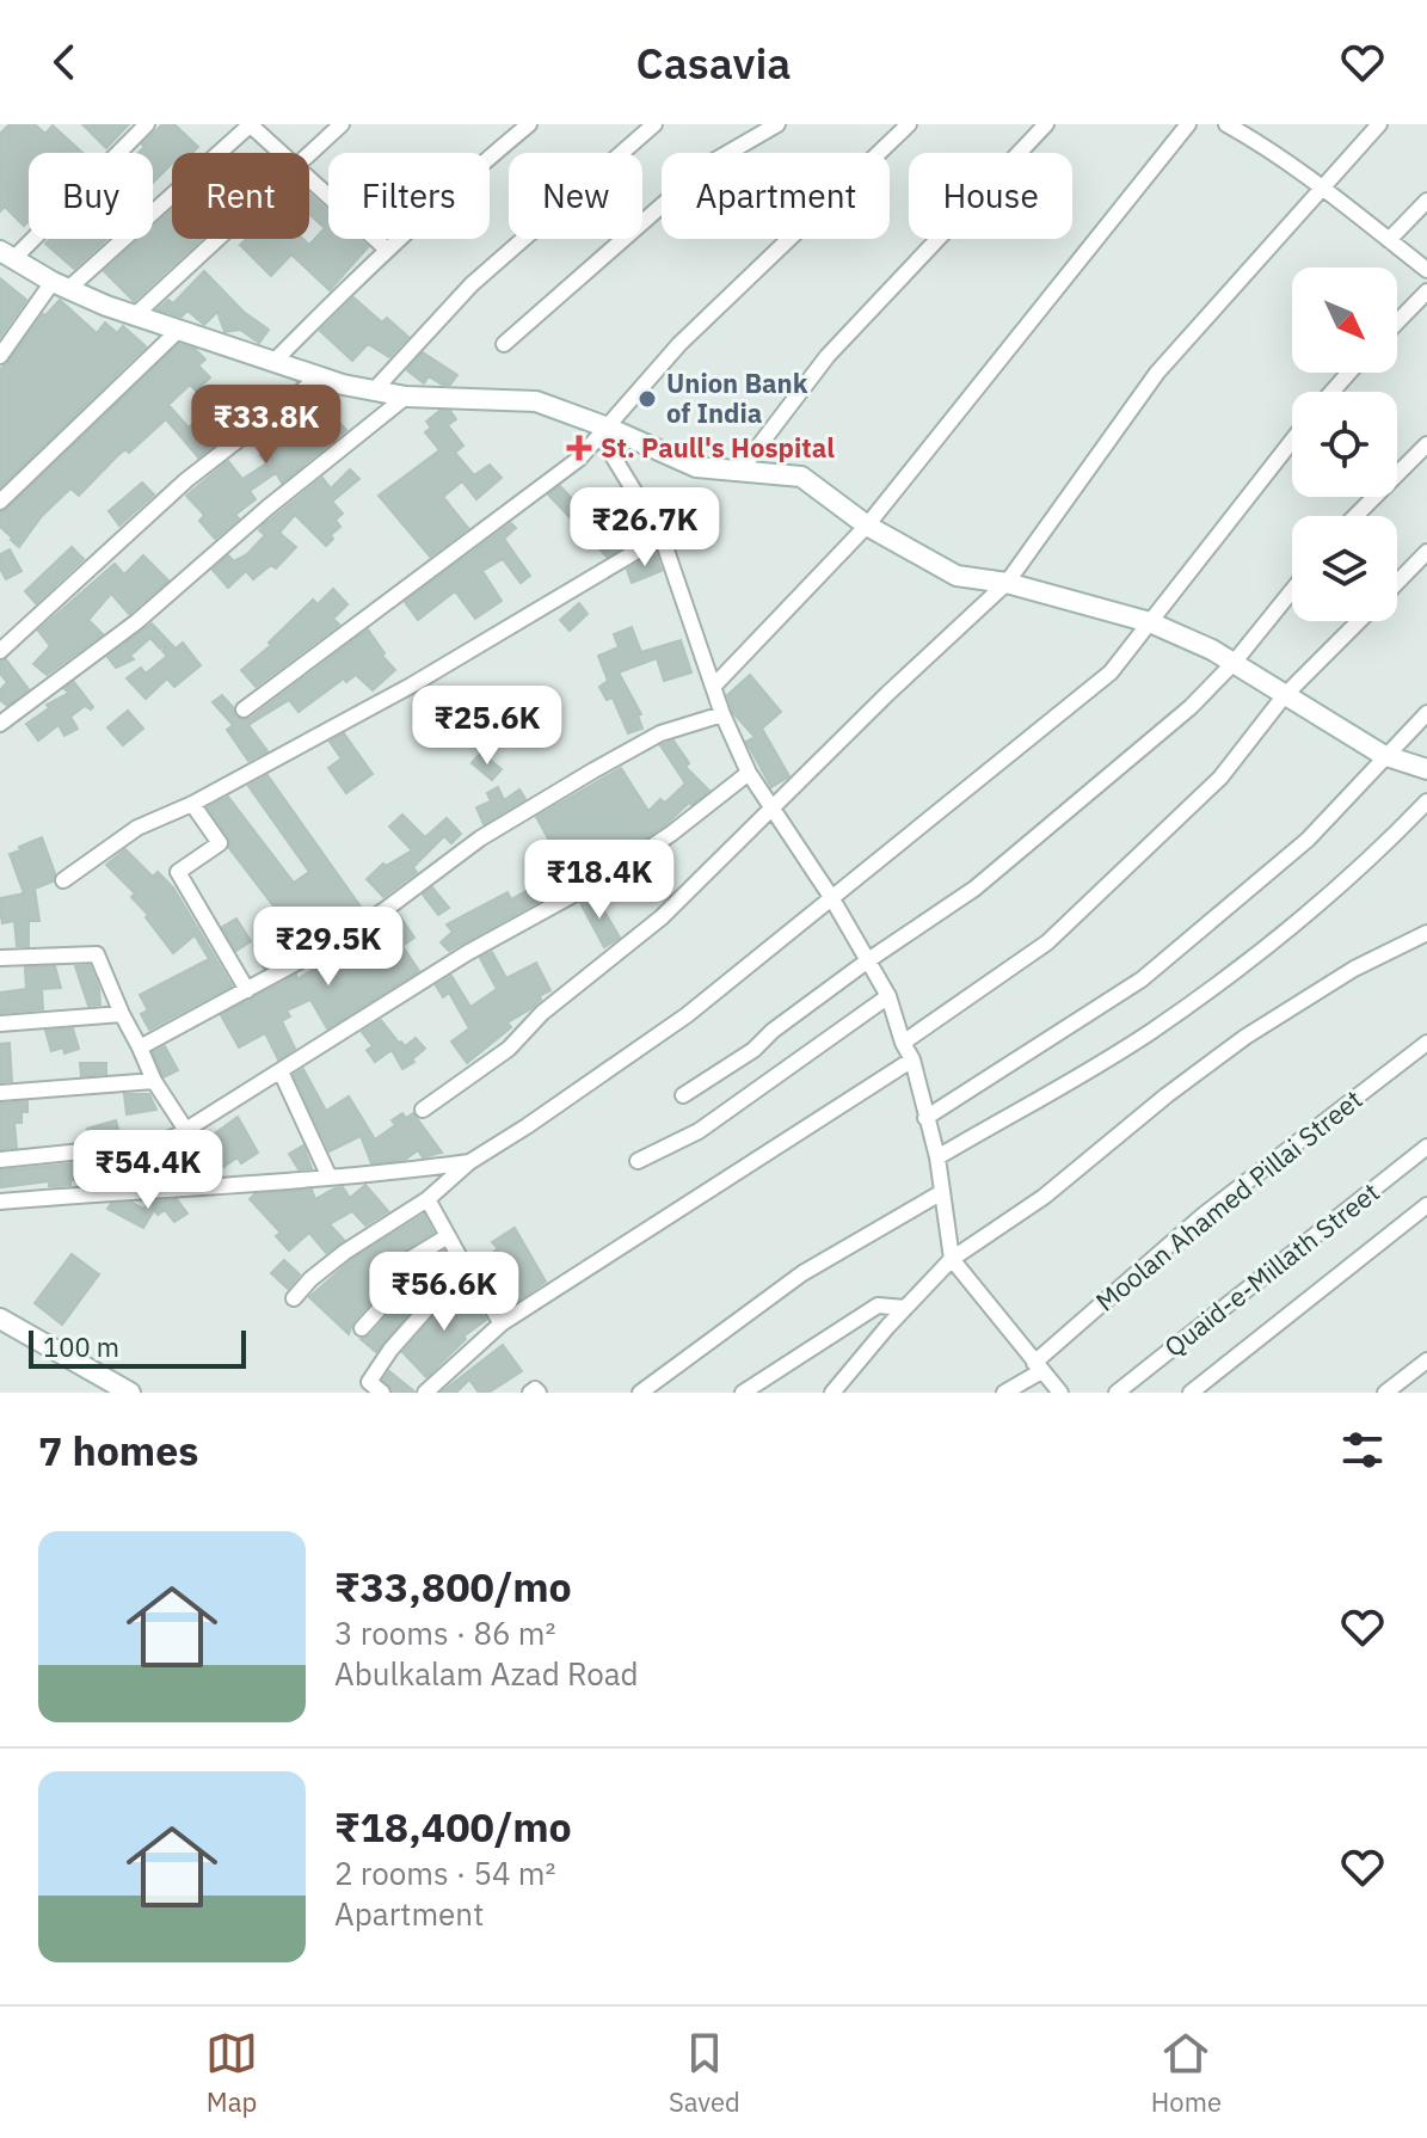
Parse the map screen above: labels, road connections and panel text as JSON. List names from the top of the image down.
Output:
{
  "streets": {
    "street": ["Moolan Ahamed Pillai Street", "Quaid-e-Millath Street"]
  },
  "places": {
    "other": ["Union Bank of India"],
    "health": ["St. Paull's Hospital"]
  },
  "scale_bar": "100 m",
  "north": "bottom right",
  "page": {
    "header": "Casavia",
    "chip": [
      "Buy",
      "Rent",
      "Filters",
      "New",
      "Apartment",
      "House"
    ],
    "price": [
      "₹33.8K",
      "₹26.7K",
      "₹25.6K",
      "₹18.4K",
      "₹29.5K",
      "₹54.4K",
      "₹56.6K"
    ],
    "scale": "100 m",
    "heading": "7 homes",
    "list": [
      {
        "name": "₹33,800/mo",
        "note": "3 rooms · 86 m² · Abulkalam Azad Road"
      },
      {
        "name": "₹18,400/mo",
        "note": "2 rooms · 54 m² · Apartment"
      }
    ],
    "tabs": ["Map", "Saved", "Home"]
  }
}
